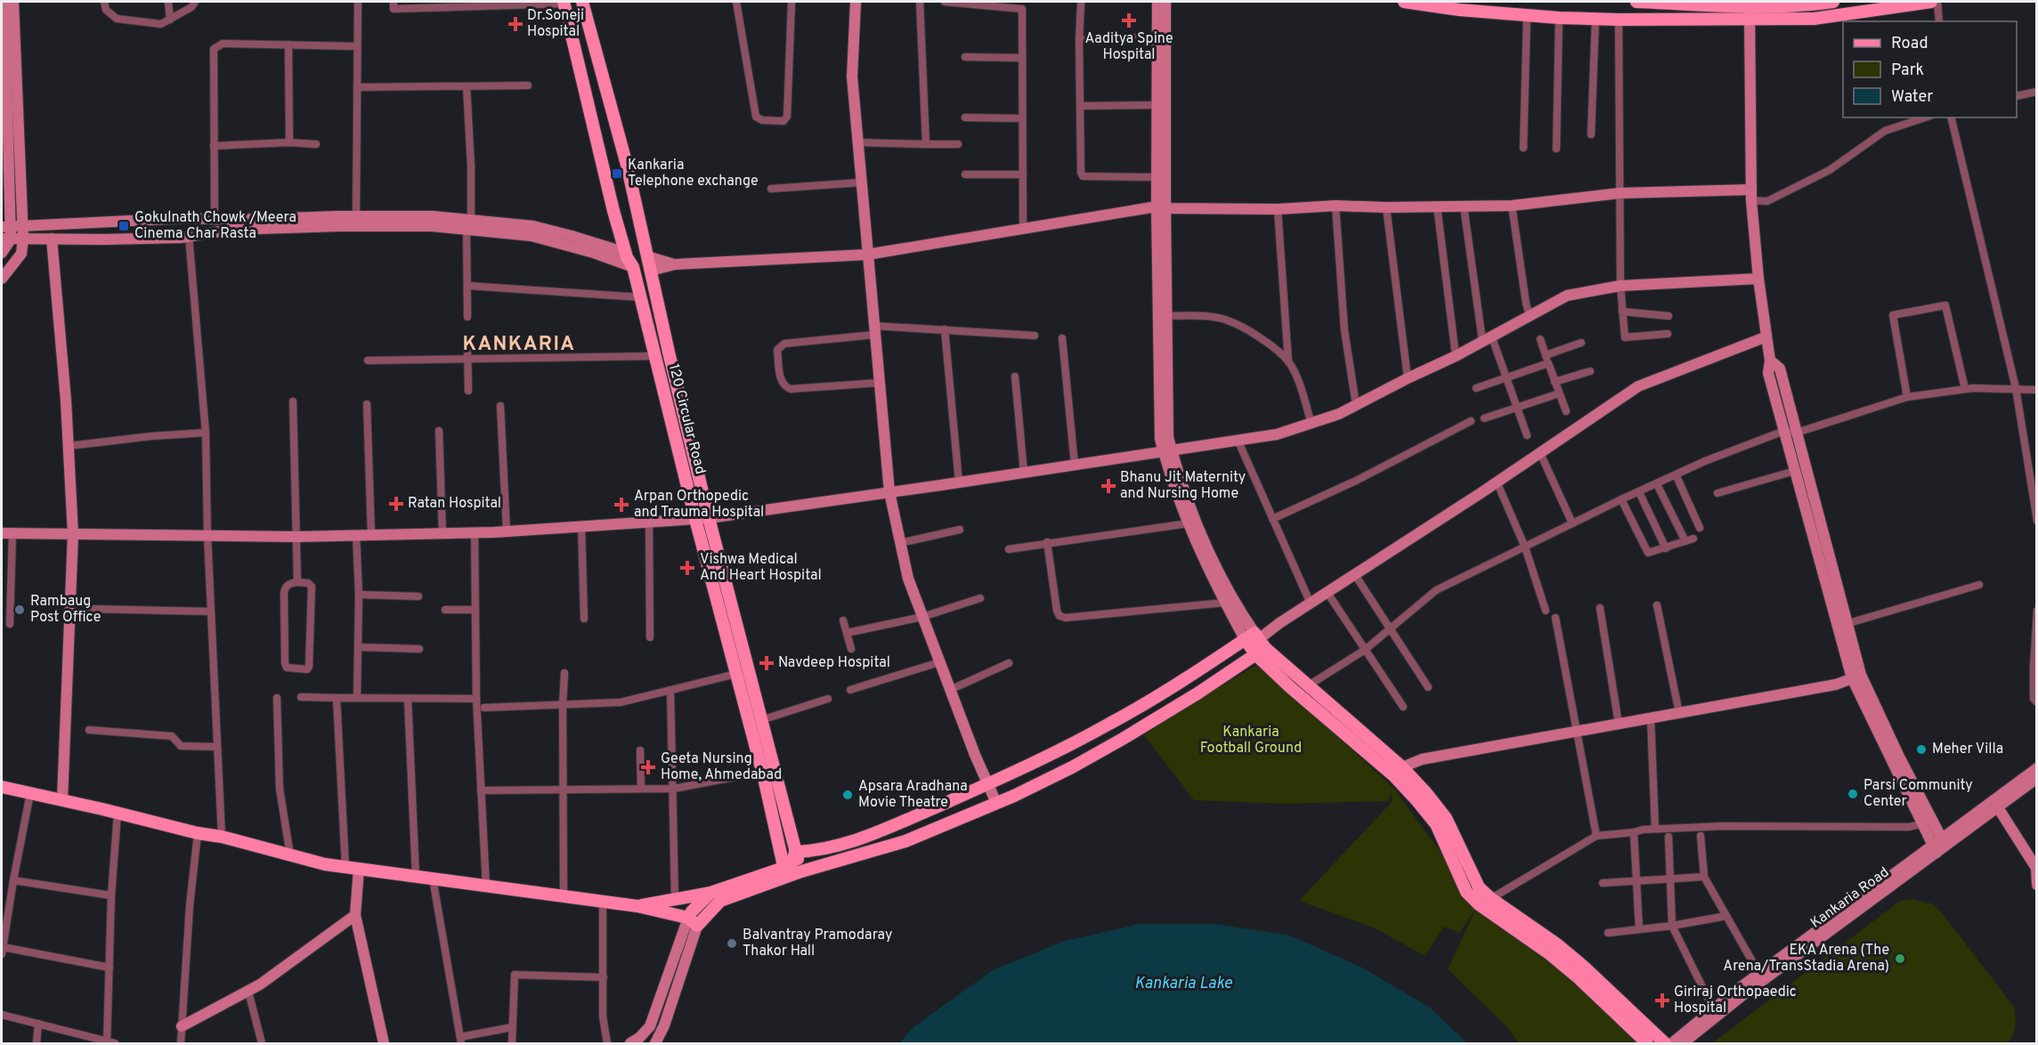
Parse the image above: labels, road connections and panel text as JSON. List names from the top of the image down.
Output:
{
  "streets": {
    "main road": ["120 Circular Road"],
    "street": ["Kankaria Road"]
  },
  "districts": ["KANKARIA"],
  "water": ["Kankaria Lake"],
  "parks": ["Kankaria Football Ground"],
  "places": {
    "health": [
      "Aaditya Spine Hospital",
      "Dr.Soneji Hospital",
      "Bhanu Jit Maternity and Nursing Home",
      "Ratan Hospital",
      "Arpan Orthopedic and Trauma Hospital",
      "Vishwa Medical And Heart Hospital",
      "Navdeep Hospital",
      "Geeta Nursing Home, Ahmedabad",
      "Giriraj Orthopaedic Hospital"
    ],
    "transit": ["Kankaria Telephone exchange", "Gokulnath Chowk /Meera Cinema Char Rasta"],
    "other": [
      "Rambaug Post Office",
      "Meher Villa",
      "Parsi Community Center",
      "Apsara Aradhana Movie Theatre",
      "Balvantray Pramodaray Thakor Hall",
      "EKA Arena (The Arena/TransStadia Arena)"
    ]
  },
  "legend": ["Road", "Park", "Water"]
}
